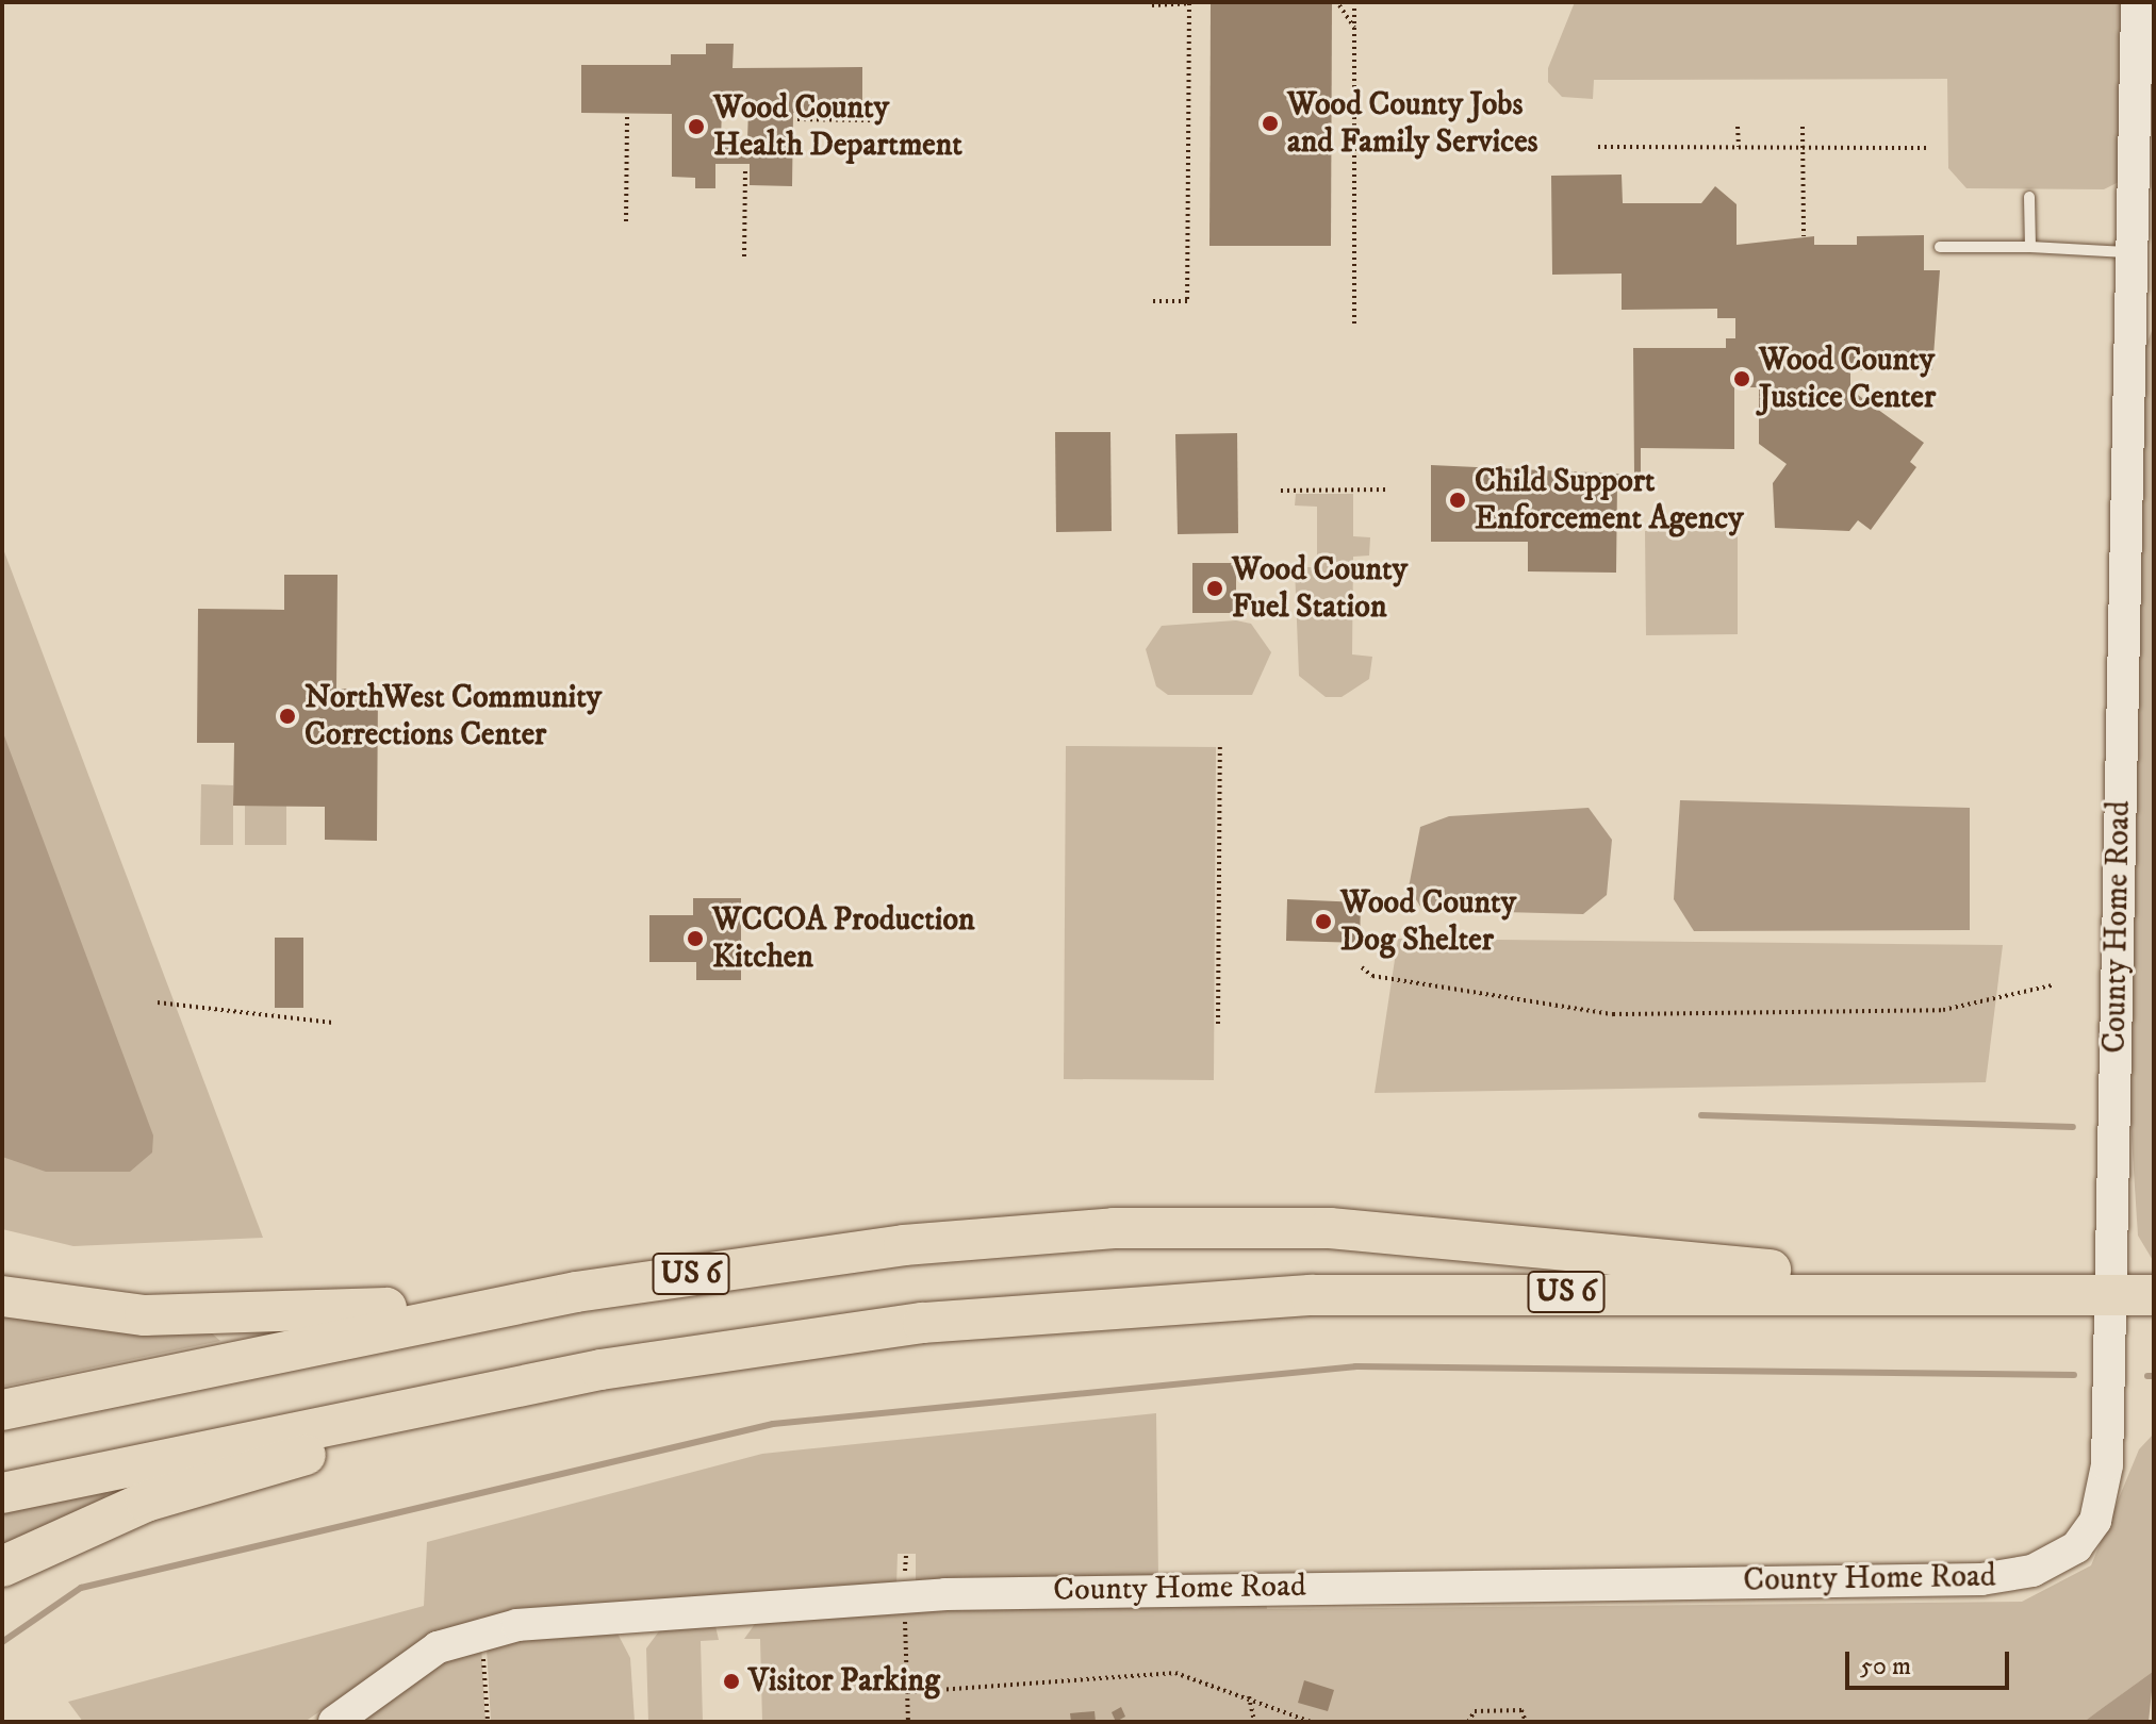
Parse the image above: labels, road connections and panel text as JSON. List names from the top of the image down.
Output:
{
  "streets": {
    "highway": ["US 6"],
    "street": ["County Home Road"]
  },
  "crossings": [
    ["County Home Road", "US 6"]
  ],
  "places": [
    "Wood County Jobs and Family Services",
    "Wood County Health Department",
    "Wood County Justice Center",
    "Child Support Enforcement Agency",
    "Wood County Fuel Station",
    "NorthWest Community Corrections Center",
    "Wood County Dog Shelter",
    "WCCOA Production Kitchen",
    "Visitor Parking"
  ],
  "scale_bar": "50 m"
}
